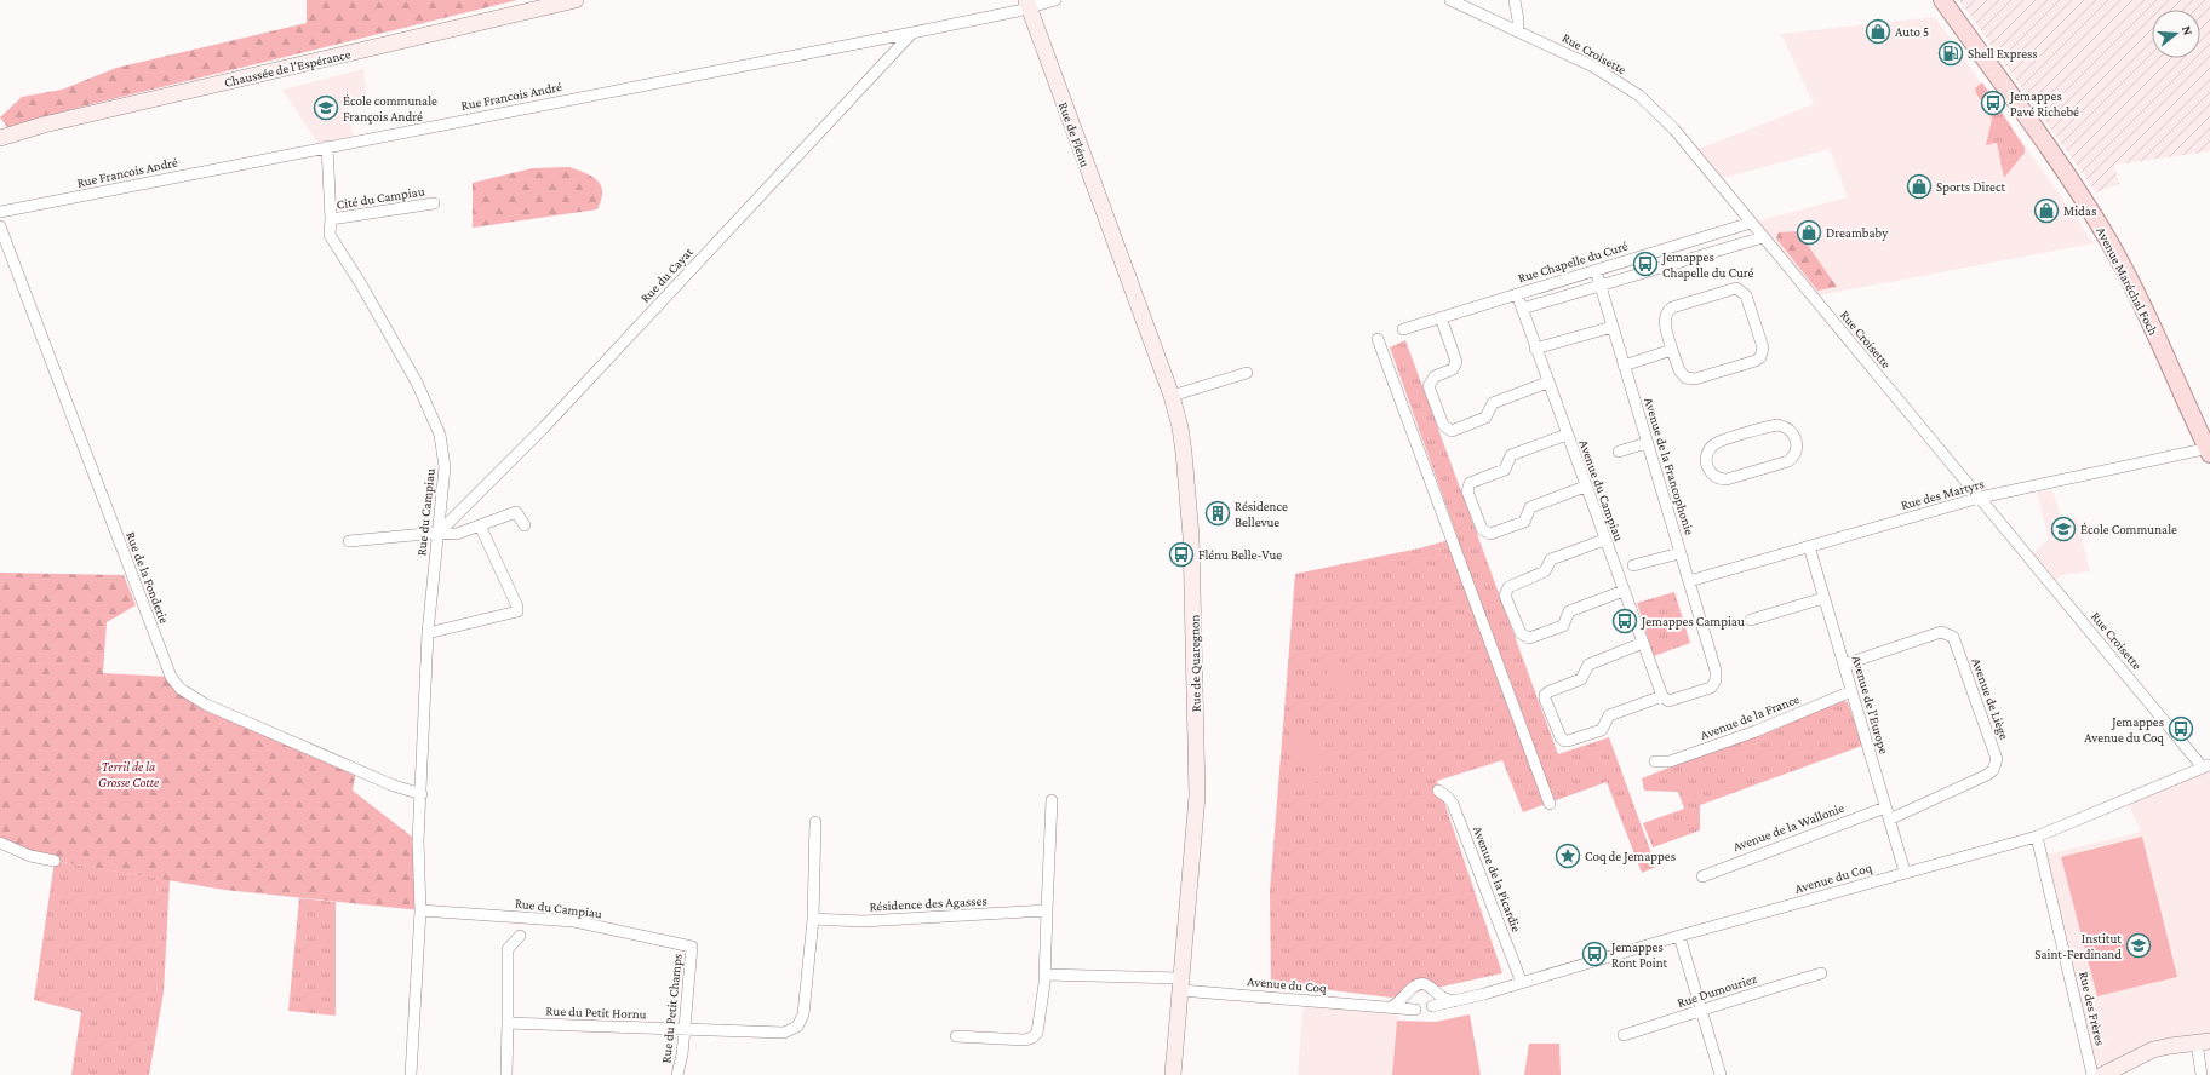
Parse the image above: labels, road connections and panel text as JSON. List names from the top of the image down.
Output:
{
  "streets": {
    "main road": ["Avenue Maréchal Foch"],
    "street": [
      "Rue Croisette",
      "Chaussée de l'Espérance",
      "Rue Francois André",
      "Rue de Flénu",
      "Cité du Campiau",
      "Rue Chapelle du Curé",
      "Rue du Cayat",
      "Avenue de la Francophonie",
      "Avenue du Campiau",
      "Rue des Martyrs",
      "Rue du Campiau",
      "Rue de la Fonderie",
      "Rue de Quaregnon",
      "Avenue de Liège",
      "Avenue de l'Europe",
      "Avenue de la France",
      "Avenue de la Wallonie",
      "Avenue du Coq",
      "Avenue de la Picardie",
      "Résidence des Agasses",
      "Rue Dumouriez",
      "Rue du Petit Champs",
      "Rue des Frères",
      "Rue du Petit Hornu"
    ]
  },
  "crossings": [
    ["Rue Croisette", "Rue Chapelle du Curé"],
    ["Rue Croisette", "Rue des Martyrs"],
    ["Rue Croisette", "Avenue du Coq"],
    ["Rue Francois André", "Rue de Flénu"],
    ["Rue Francois André", "Rue du Cayat"],
    ["Rue Francois André", "Rue du Campiau"],
    ["Rue de Flénu", "Rue de Quaregnon"],
    ["Cité du Campiau", "Rue du Campiau"],
    ["Rue Chapelle du Curé", "Avenue de la Francophonie"],
    ["Rue Chapelle du Curé", "Avenue du Campiau"],
    ["Rue du Cayat", "Rue du Campiau"],
    ["Avenue Maréchal Foch", "Rue des Martyrs"],
    ["Avenue de la Francophonie", "Avenue du Campiau"],
    ["Avenue de la Francophonie", "Rue des Martyrs"],
    ["Rue des Martyrs", "Avenue de l'Europe"],
    ["Rue du Campiau", "Rue de la Fonderie"],
    ["Rue du Campiau", "Rue du Petit Champs"],
    ["Rue de Quaregnon", "Avenue du Coq"],
    ["Avenue de Liège", "Avenue de l'Europe"],
    ["Avenue de l'Europe", "Avenue de la France"],
    ["Avenue de l'Europe", "Avenue de la Wallonie"],
    ["Avenue de l'Europe", "Avenue du Coq"],
    ["Avenue du Coq", "Avenue de la Picardie"],
    ["Avenue du Coq", "Rue des Frères"],
    ["Rue du Petit Champs", "Rue du Petit Hornu"]
  ],
  "parks": ["Terril de la Grosse Cotte"],
  "places": {
    "shop": [
      "Auto 5",
      "Sports Direct",
      "Midas",
      "Dreambaby"
    ],
    "fuel station": ["Shell Express"],
    "bus stop": [
      "Jemappes Pavé Richebé",
      "Jemappes Chapelle du Curé",
      "Flénu Belle-Vue",
      "Jemappes Campiau",
      "Jemappes Avenue du Coq",
      "Jemappes Ront Point"
    ],
    "school or university": ["École communale François André", "École Communale", "Institut Saint-Ferdinand"],
    "building": ["Résidence Bellevue"],
    "place": ["Coq de Jemappes"]
  },
  "north": "right"
}
